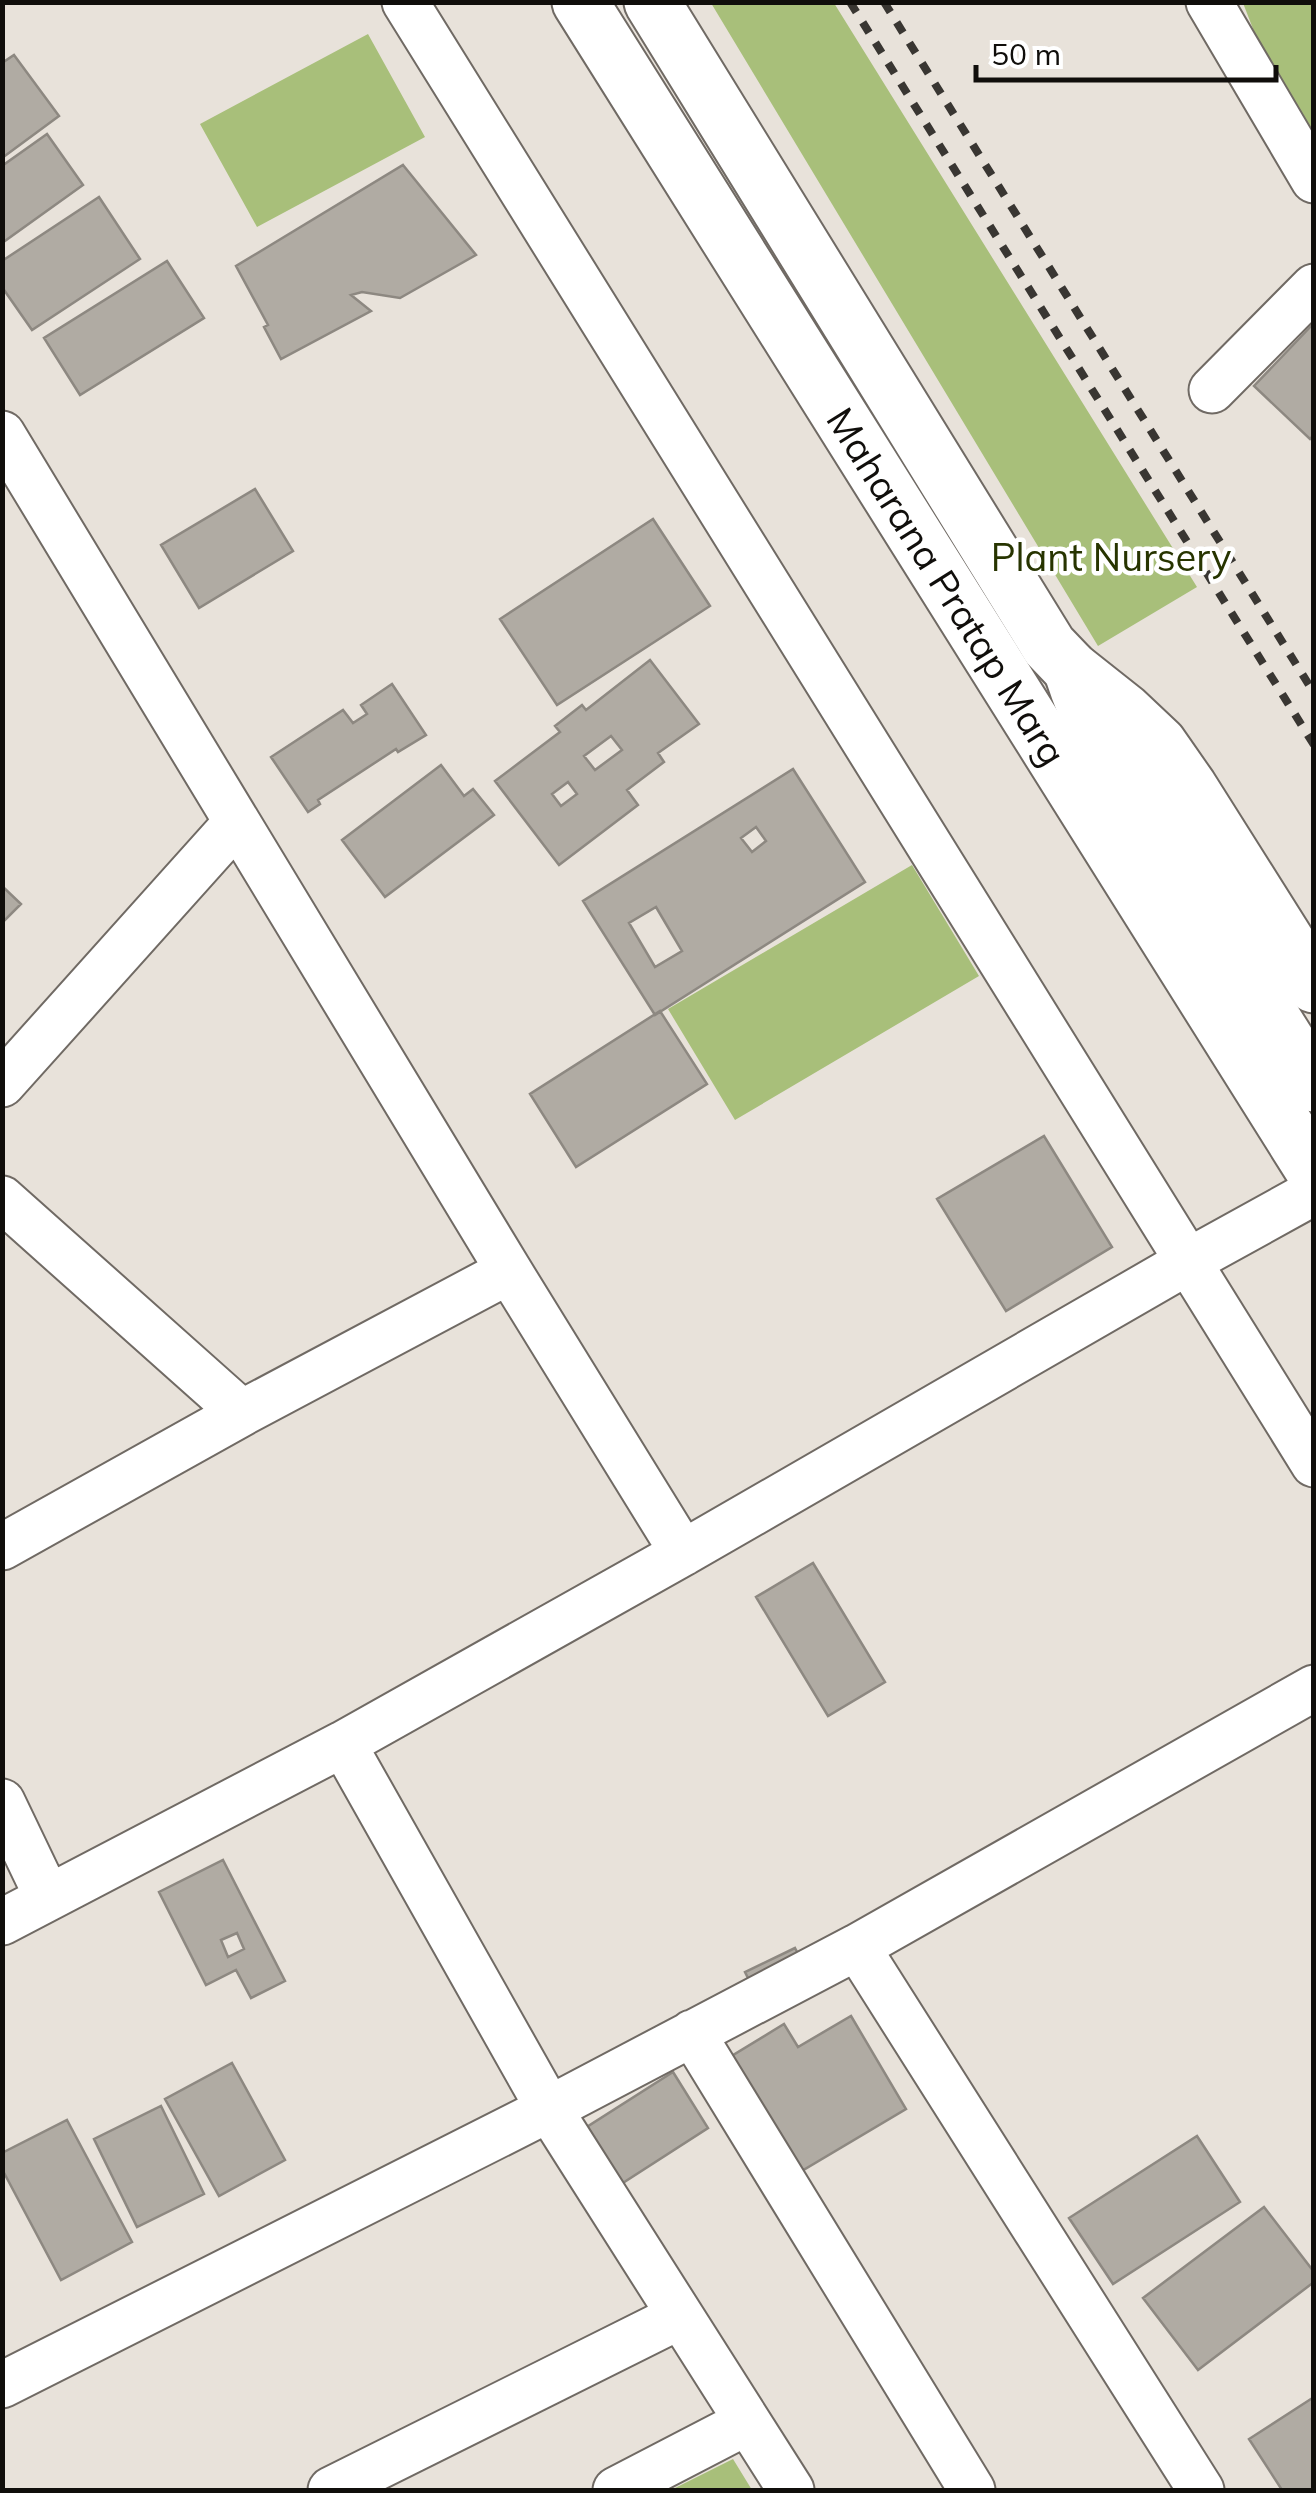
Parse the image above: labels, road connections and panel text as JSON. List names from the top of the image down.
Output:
{
  "streets": {
    "main road": ["Maharana Pratap Marg"]
  },
  "parks": ["Plant Nursery"],
  "scale_bar": "50 m"
}
